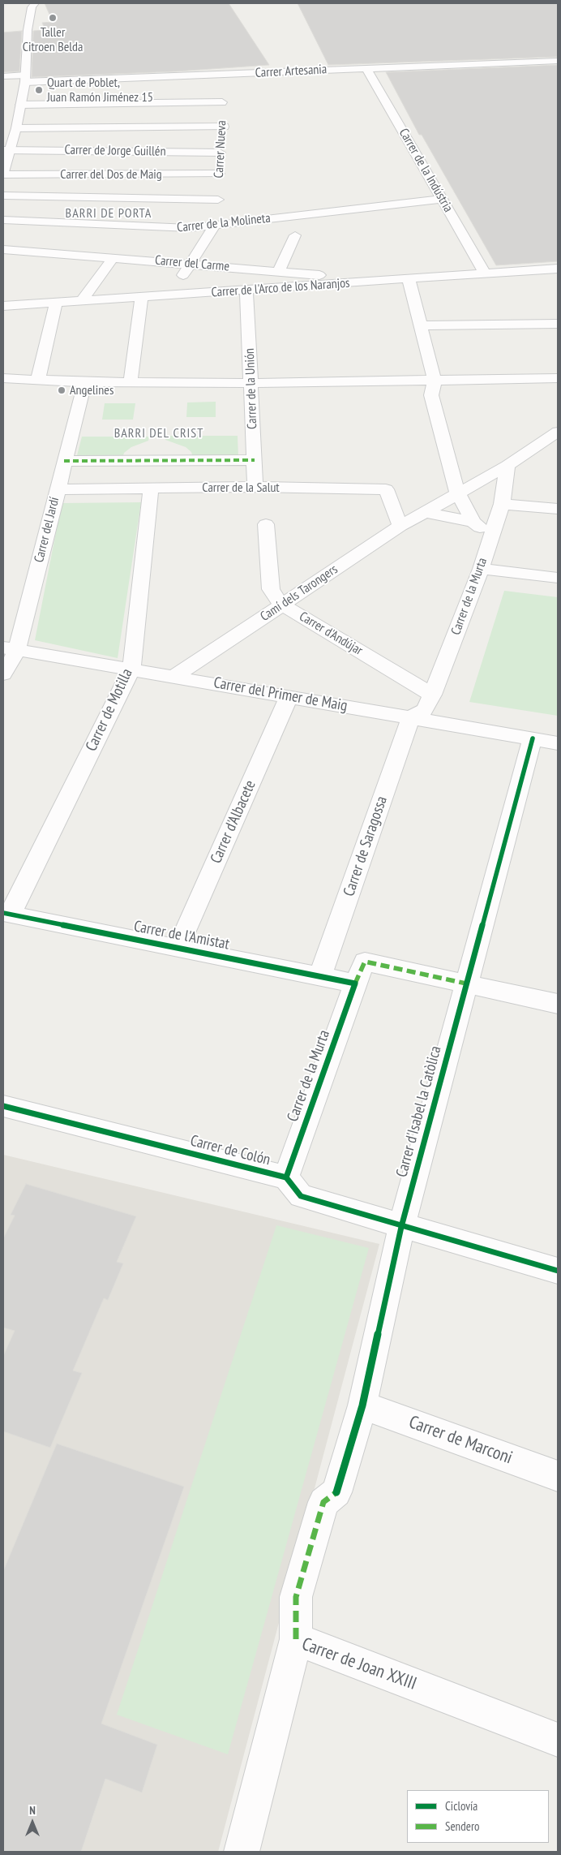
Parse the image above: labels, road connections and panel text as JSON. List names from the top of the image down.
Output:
{
  "streets": {
    "street": [
      "Carrer Artesania",
      "Carrer Nueva",
      "Carrer de Jorge Guillén",
      "Carrer de la Indústria",
      "Carrer del Dos de Maig",
      "Carrer de la Molineta",
      "Carrer del Carme",
      "Carrer de l'Arco de los Naranjos",
      "Carrer de la Unión",
      "Carrer de la Salut",
      "Carrer del Jardí",
      "Camí dels Tarongers",
      "Carrer de la Murta",
      "Carrer d'Andújar",
      "Carrer del Primer de Maig",
      "Carrer de Motilla",
      "Carrer d'Albacete",
      "Carrer de Saragossa",
      "Carrer de l'Amistat",
      "Carrer d'Isabel la Catòlica",
      "Carrer de Colón",
      "Carrer de Marconi",
      "Carrer de Joan XXIII"
    ]
  },
  "crossings": [
    ["Carrer Artesania", "Carrer Nueva"],
    ["Carrer Artesania", "Carrer de la Indústria"],
    ["Carrer Nueva", "Carrer de Jorge Guillén"],
    ["Carrer Nueva", "Carrer del Dos de Maig"],
    ["Carrer Nueva", "Carrer de la Molineta"],
    ["Carrer de la Indústria", "Carrer de la Molineta"],
    ["Carrer de la Indústria", "Carrer de l'Arco de los Naranjos"],
    ["Carrer del Carme", "Carrer de l'Arco de los Naranjos"],
    ["Carrer de l'Arco de los Naranjos", "Carrer de la Unión"],
    ["Carrer de la Unión", "Carrer de la Salut"],
    ["Carrer de la Salut", "Carrer del Jardí"],
    ["Carrer de la Salut", "Camí dels Tarongers"],
    ["Carrer de la Salut", "Carrer de Motilla"],
    ["Carrer del Jardí", "Carrer del Primer de Maig"],
    ["Camí dels Tarongers", "Carrer de la Murta"],
    ["Camí dels Tarongers", "Carrer d'Andújar"],
    ["Camí dels Tarongers", "Carrer del Primer de Maig"],
    ["Carrer de la Murta", "Carrer d'Andújar"],
    ["Carrer de la Murta", "Carrer del Primer de Maig"],
    ["Carrer de la Murta", "Carrer de Saragossa"],
    ["Carrer de la Murta", "Carrer de l'Amistat"],
    ["Carrer de la Murta", "Carrer de Colón"],
    ["Carrer del Primer de Maig", "Carrer de Motilla"],
    ["Carrer del Primer de Maig", "Carrer d'Albacete"],
    ["Carrer del Primer de Maig", "Carrer de Saragossa"],
    ["Carrer del Primer de Maig", "Carrer d'Isabel la Catòlica"],
    ["Carrer de Motilla", "Carrer de l'Amistat"],
    ["Carrer d'Albacete", "Carrer de l'Amistat"],
    ["Carrer de Saragossa", "Carrer de l'Amistat"],
    ["Carrer d'Isabel la Catòlica", "Carrer de Colón"],
    ["Carrer d'Isabel la Catòlica", "Carrer de Marconi"],
    ["Carrer d'Isabel la Catòlica", "Carrer de Joan XXIII"]
  ],
  "districts": ["BARRI DE PORTA", "BARRI DEL CRIST"],
  "places": ["Taller Citroen Belda", "Quart de Poblet, Juan Ramón Jiménez 15", "Angelines"],
  "legend": ["Ciclovía", "Sendero"],
  "north": "top"
}
